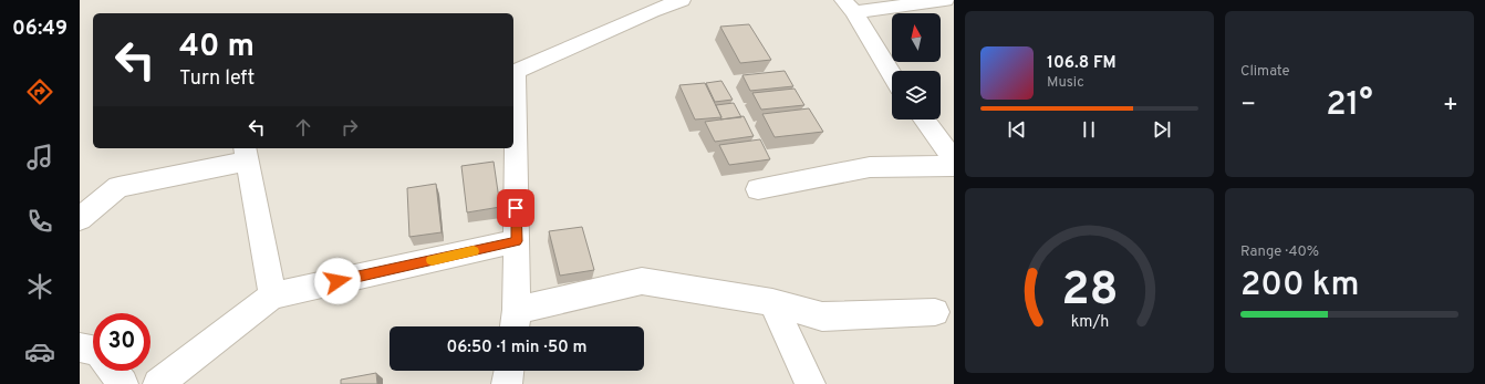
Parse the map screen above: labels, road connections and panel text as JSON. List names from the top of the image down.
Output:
{
  "north": "top",
  "page": {
    "tabs": "06:49",
    "tile": [
      "Climate",
      ["Range · 40%", "200 km"]
    ],
    "turn": ["40 m", "Turn left"],
    "song": ["106.8 FM", "Music"],
    "heat": ["−", "21°", "+"],
    "limit": "30",
    "trip": "06:50 · 1 min · 50 m",
    "gauge": ["28", "km/h"]
  }
}
